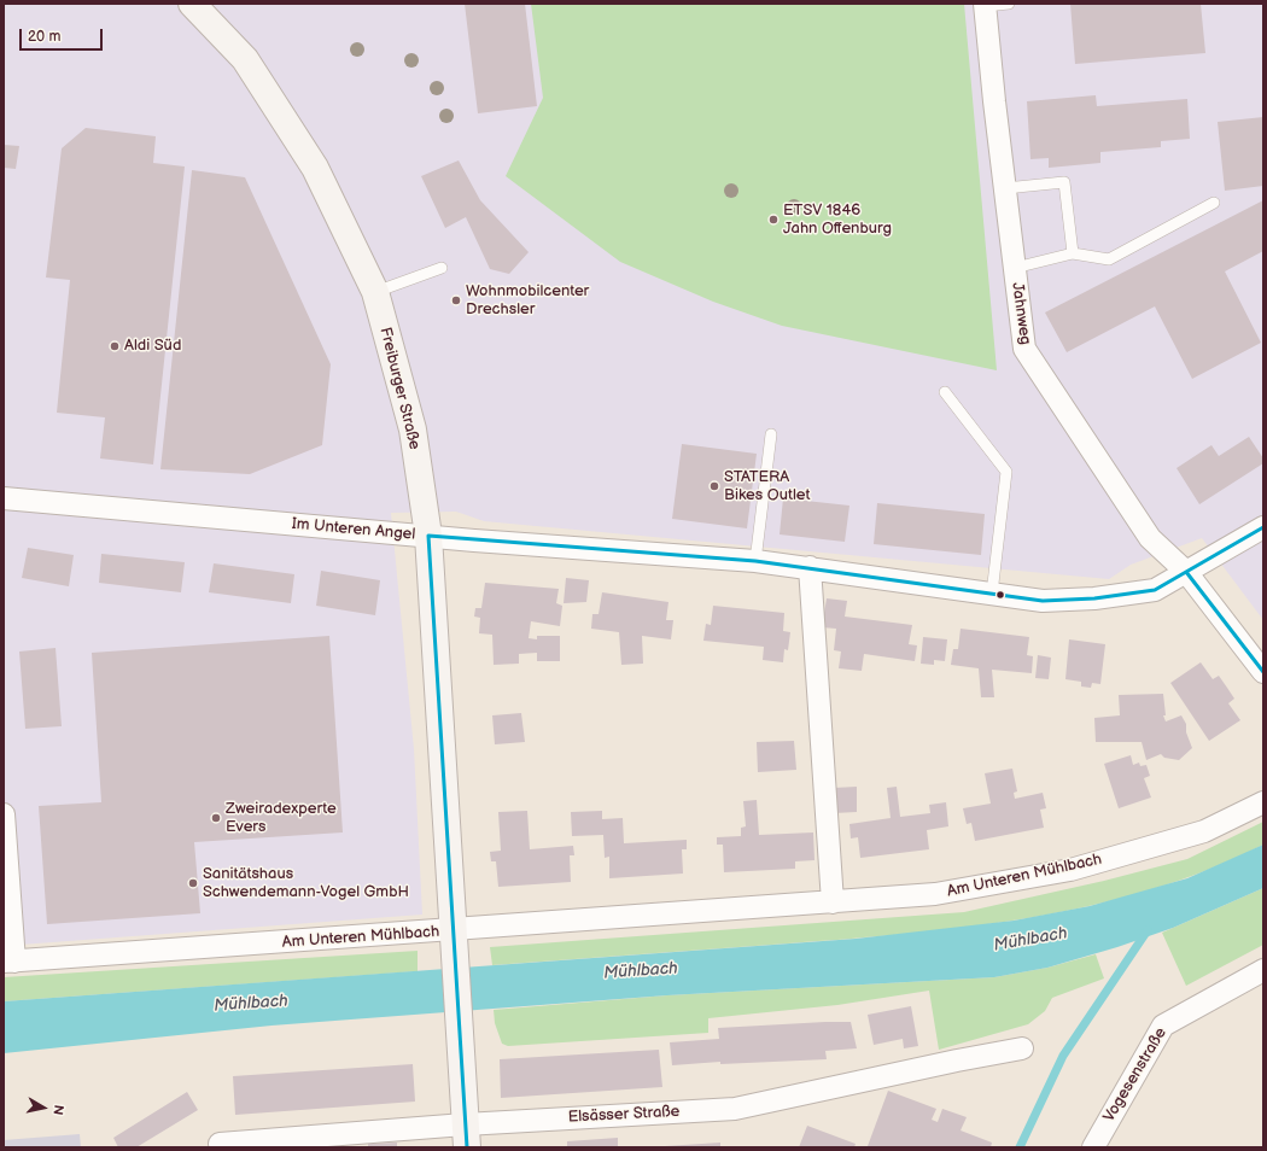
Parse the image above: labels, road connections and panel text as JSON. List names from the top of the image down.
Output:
{
  "streets": {
    "main road": ["Freiburger Straße"],
    "street": [
      "Jahnweg",
      "Im Unteren Angel",
      "Am Unteren Mühlbach",
      "Vogesenstraße",
      "Elsässer Straße"
    ]
  },
  "crossings": [
    ["Jahnweg", "Im Unteren Angel"],
    ["Freiburger Straße", "Im Unteren Angel"],
    ["Freiburger Straße", "Am Unteren Mühlbach"],
    ["Freiburger Straße", "Elsässer Straße"]
  ],
  "water": ["Mühlbach"],
  "places": [
    "ETSV 1846 Jahn Offenburg",
    "Wohnmobilcenter Drechsler",
    "Aldi Süd",
    "STATERA Bikes Outlet",
    "Zweiradexperte Evers",
    "Sanitätshaus Schwendemann-Vogel GmbH"
  ],
  "scale_bar": "20 m",
  "north": "right"
}
